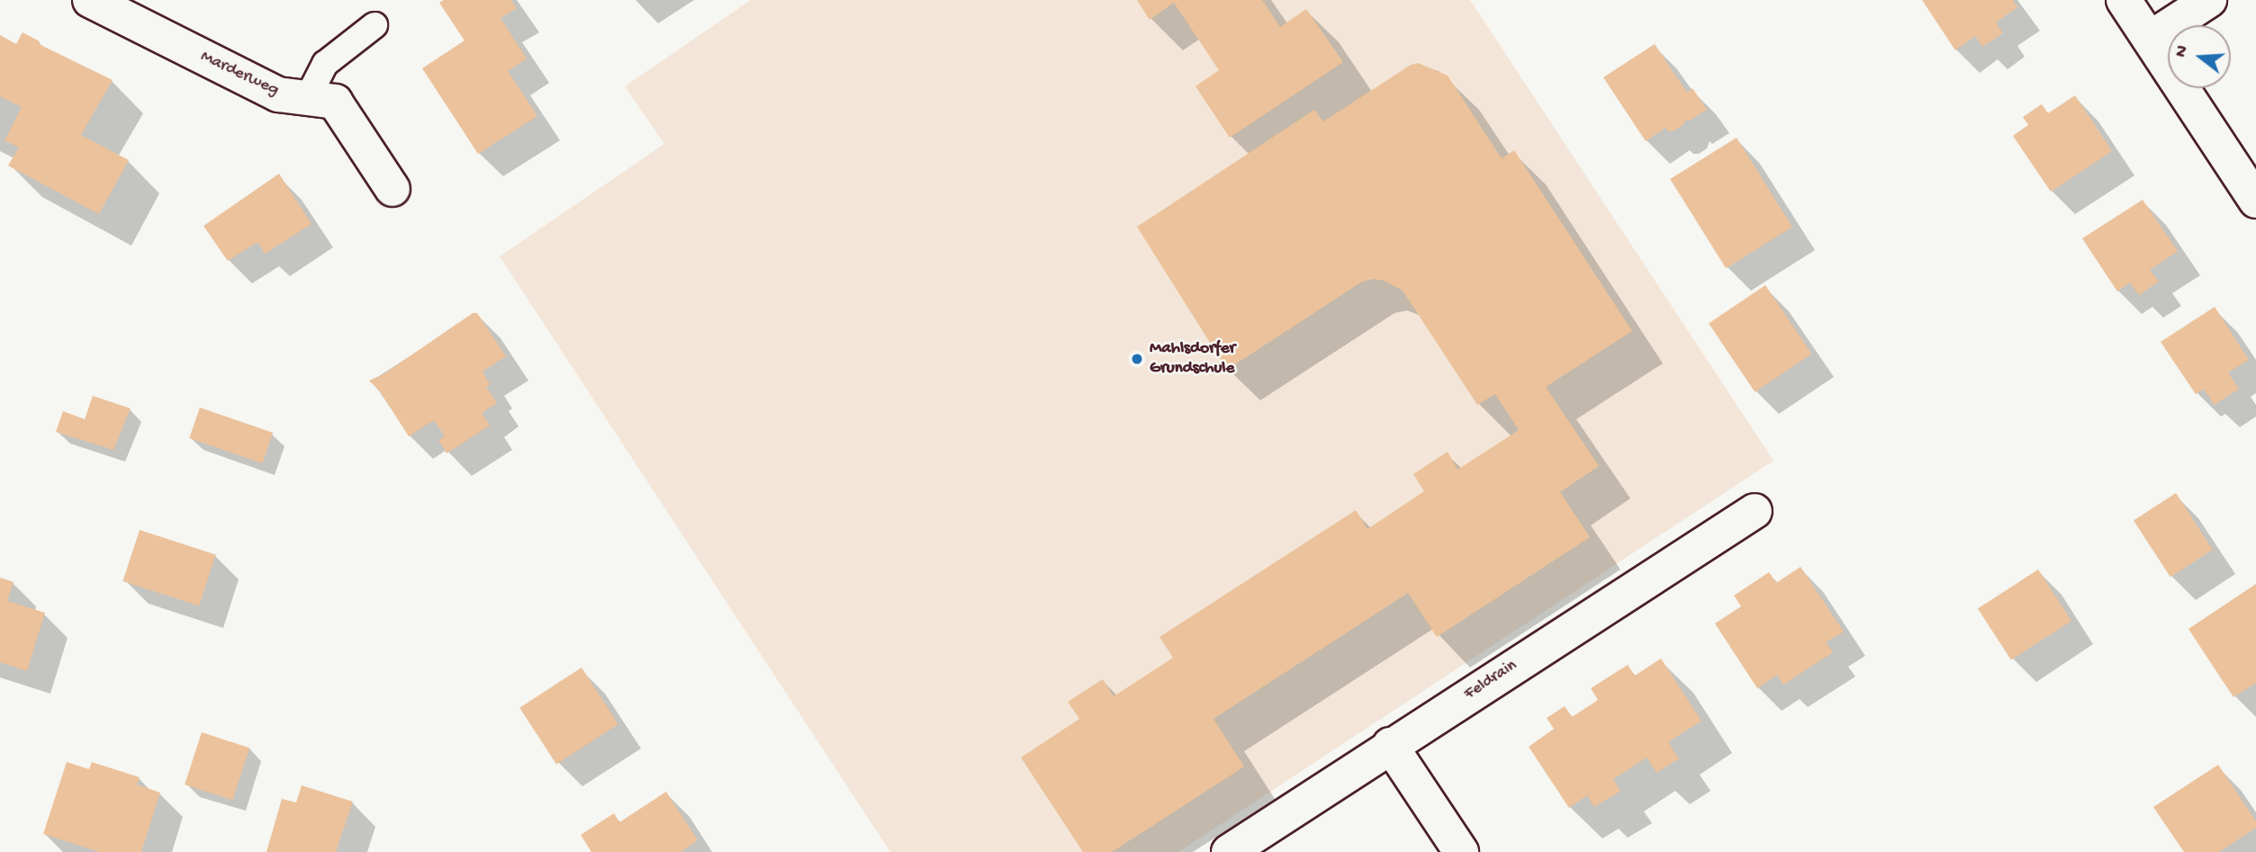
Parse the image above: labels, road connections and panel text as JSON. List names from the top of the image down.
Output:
{
  "streets": {
    "street": ["Marderweg", "Feldrain"]
  },
  "places": ["Mahlsdorfer Grundschule"],
  "north": "left"
}
